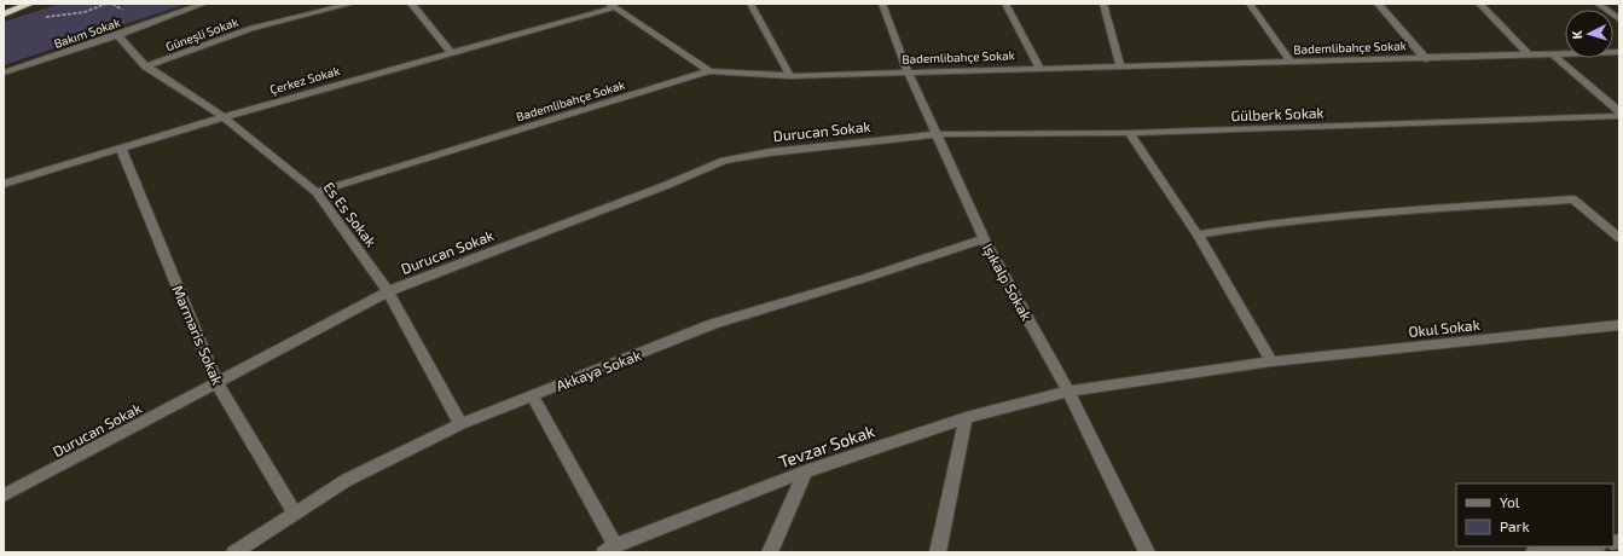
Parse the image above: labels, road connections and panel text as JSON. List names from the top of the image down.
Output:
{
  "streets": {
    "street": [
      "Bakım Sokak",
      "Güneşli Sokak",
      "Bademlibahçe Sokak",
      "Çerkez Sokak",
      "Gülberk Sokak",
      "Durucan Sokak",
      "Es Es Sokak",
      "Işıkalp Sokak",
      "Okul Sokak",
      "Marmaris Sokak",
      "Akkaya Sokak",
      "Tevzar Sokak"
    ]
  },
  "crossings": [
    ["Bakım Sokak", "Es Es Sokak"],
    ["Güneşli Sokak", "Es Es Sokak"],
    ["Bademlibahçe Sokak", "Es Es Sokak"],
    ["Bademlibahçe Sokak", "Işıkalp Sokak"],
    ["Çerkez Sokak", "Es Es Sokak"],
    ["Çerkez Sokak", "Marmaris Sokak"],
    ["Gülberk Sokak", "Durucan Sokak"],
    ["Gülberk Sokak", "Işıkalp Sokak"],
    ["Durucan Sokak", "Es Es Sokak"],
    ["Durucan Sokak", "Işıkalp Sokak"],
    ["Durucan Sokak", "Marmaris Sokak"],
    ["Es Es Sokak", "Akkaya Sokak"],
    ["Işıkalp Sokak", "Okul Sokak"],
    ["Işıkalp Sokak", "Akkaya Sokak"],
    ["Işıkalp Sokak", "Tevzar Sokak"],
    ["Okul Sokak", "Tevzar Sokak"],
    ["Marmaris Sokak", "Akkaya Sokak"]
  ],
  "legend": ["Yol", "Park"],
  "north": "left"
}
